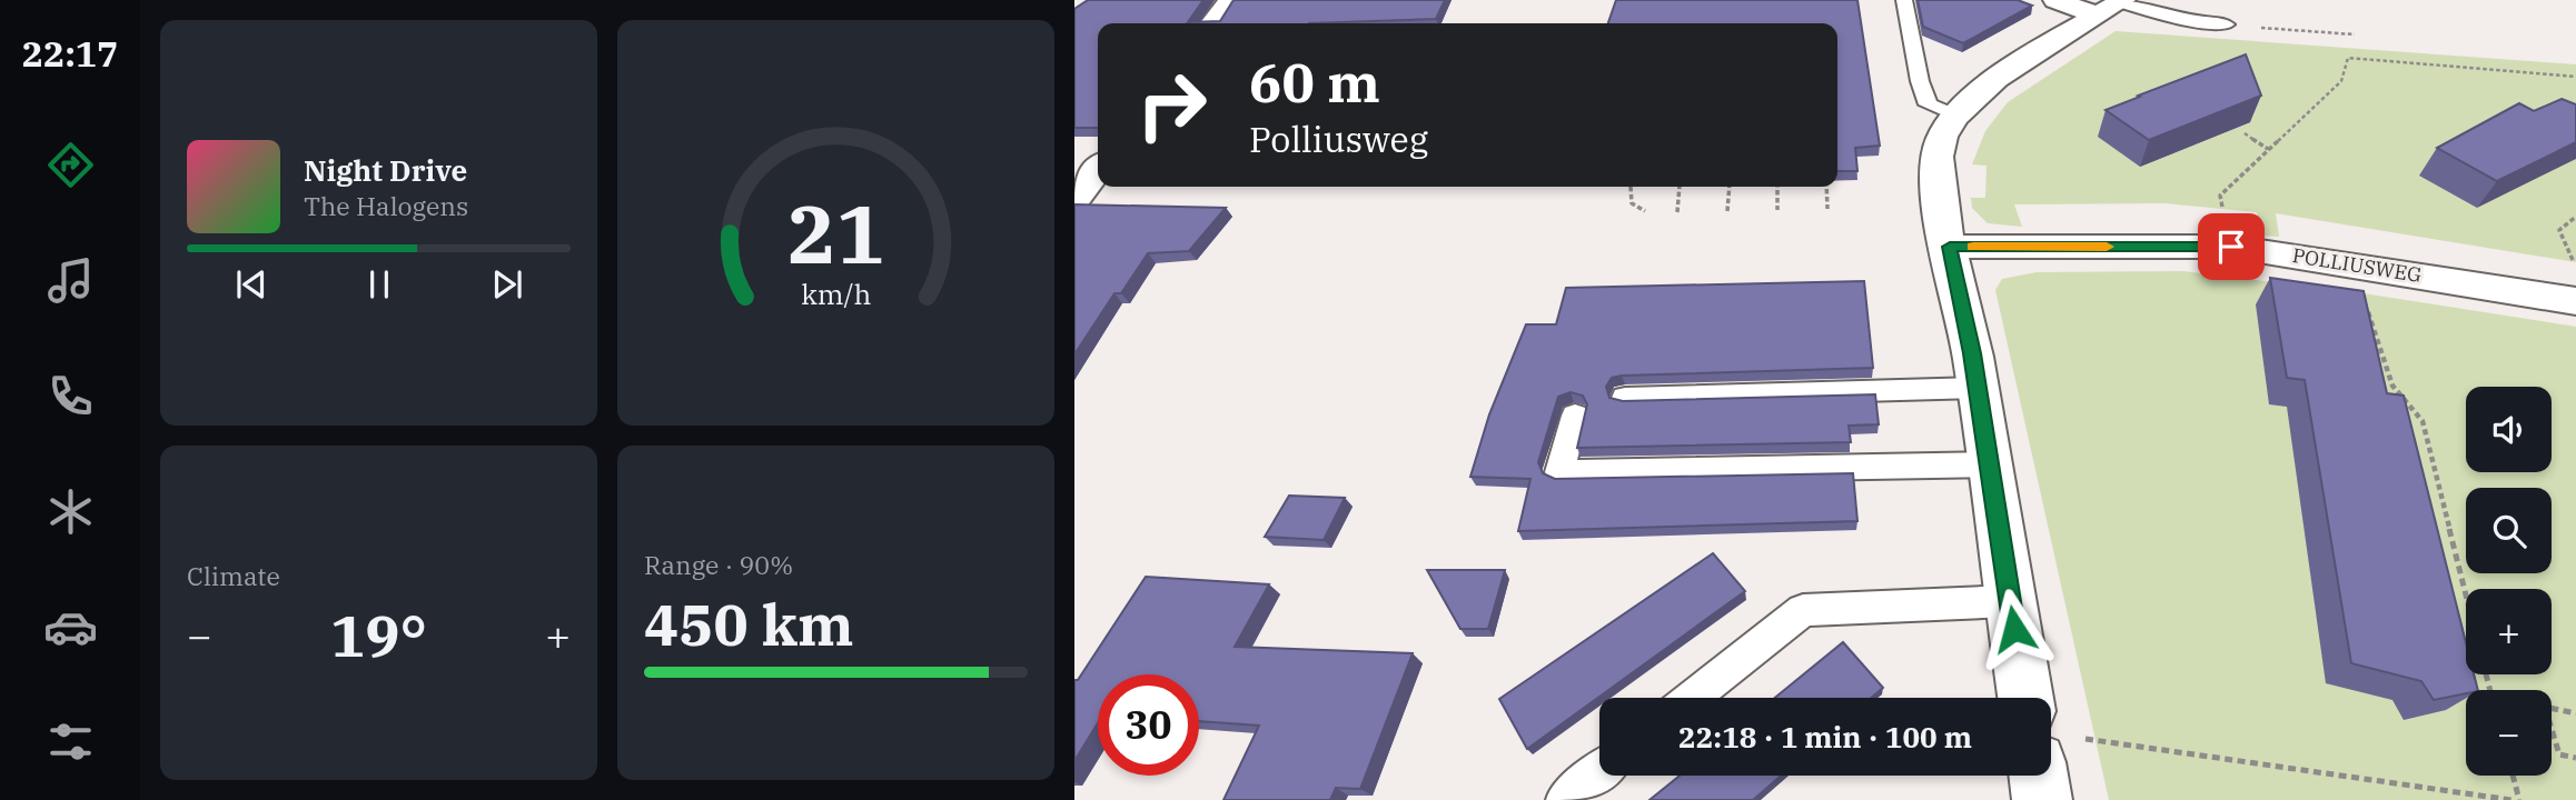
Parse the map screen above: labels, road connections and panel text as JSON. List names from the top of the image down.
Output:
{
  "streets": {
    "street": ["POLLIUSWEG"]
  },
  "page": {
    "tabs": "22:17",
    "turn": ["60 m", "Polliusweg"],
    "song": ["Night Drive", "The Halogens"],
    "map_buttons": ["+", "−"],
    "tile": [
      "Climate",
      ["Range · 90%", "450 km"]
    ],
    "heat": ["−", "19°", "+"],
    "limit": "30",
    "trip": "22:18 · 1 min · 100 m",
    "gauge": ["21", "km/h"]
  }
}
